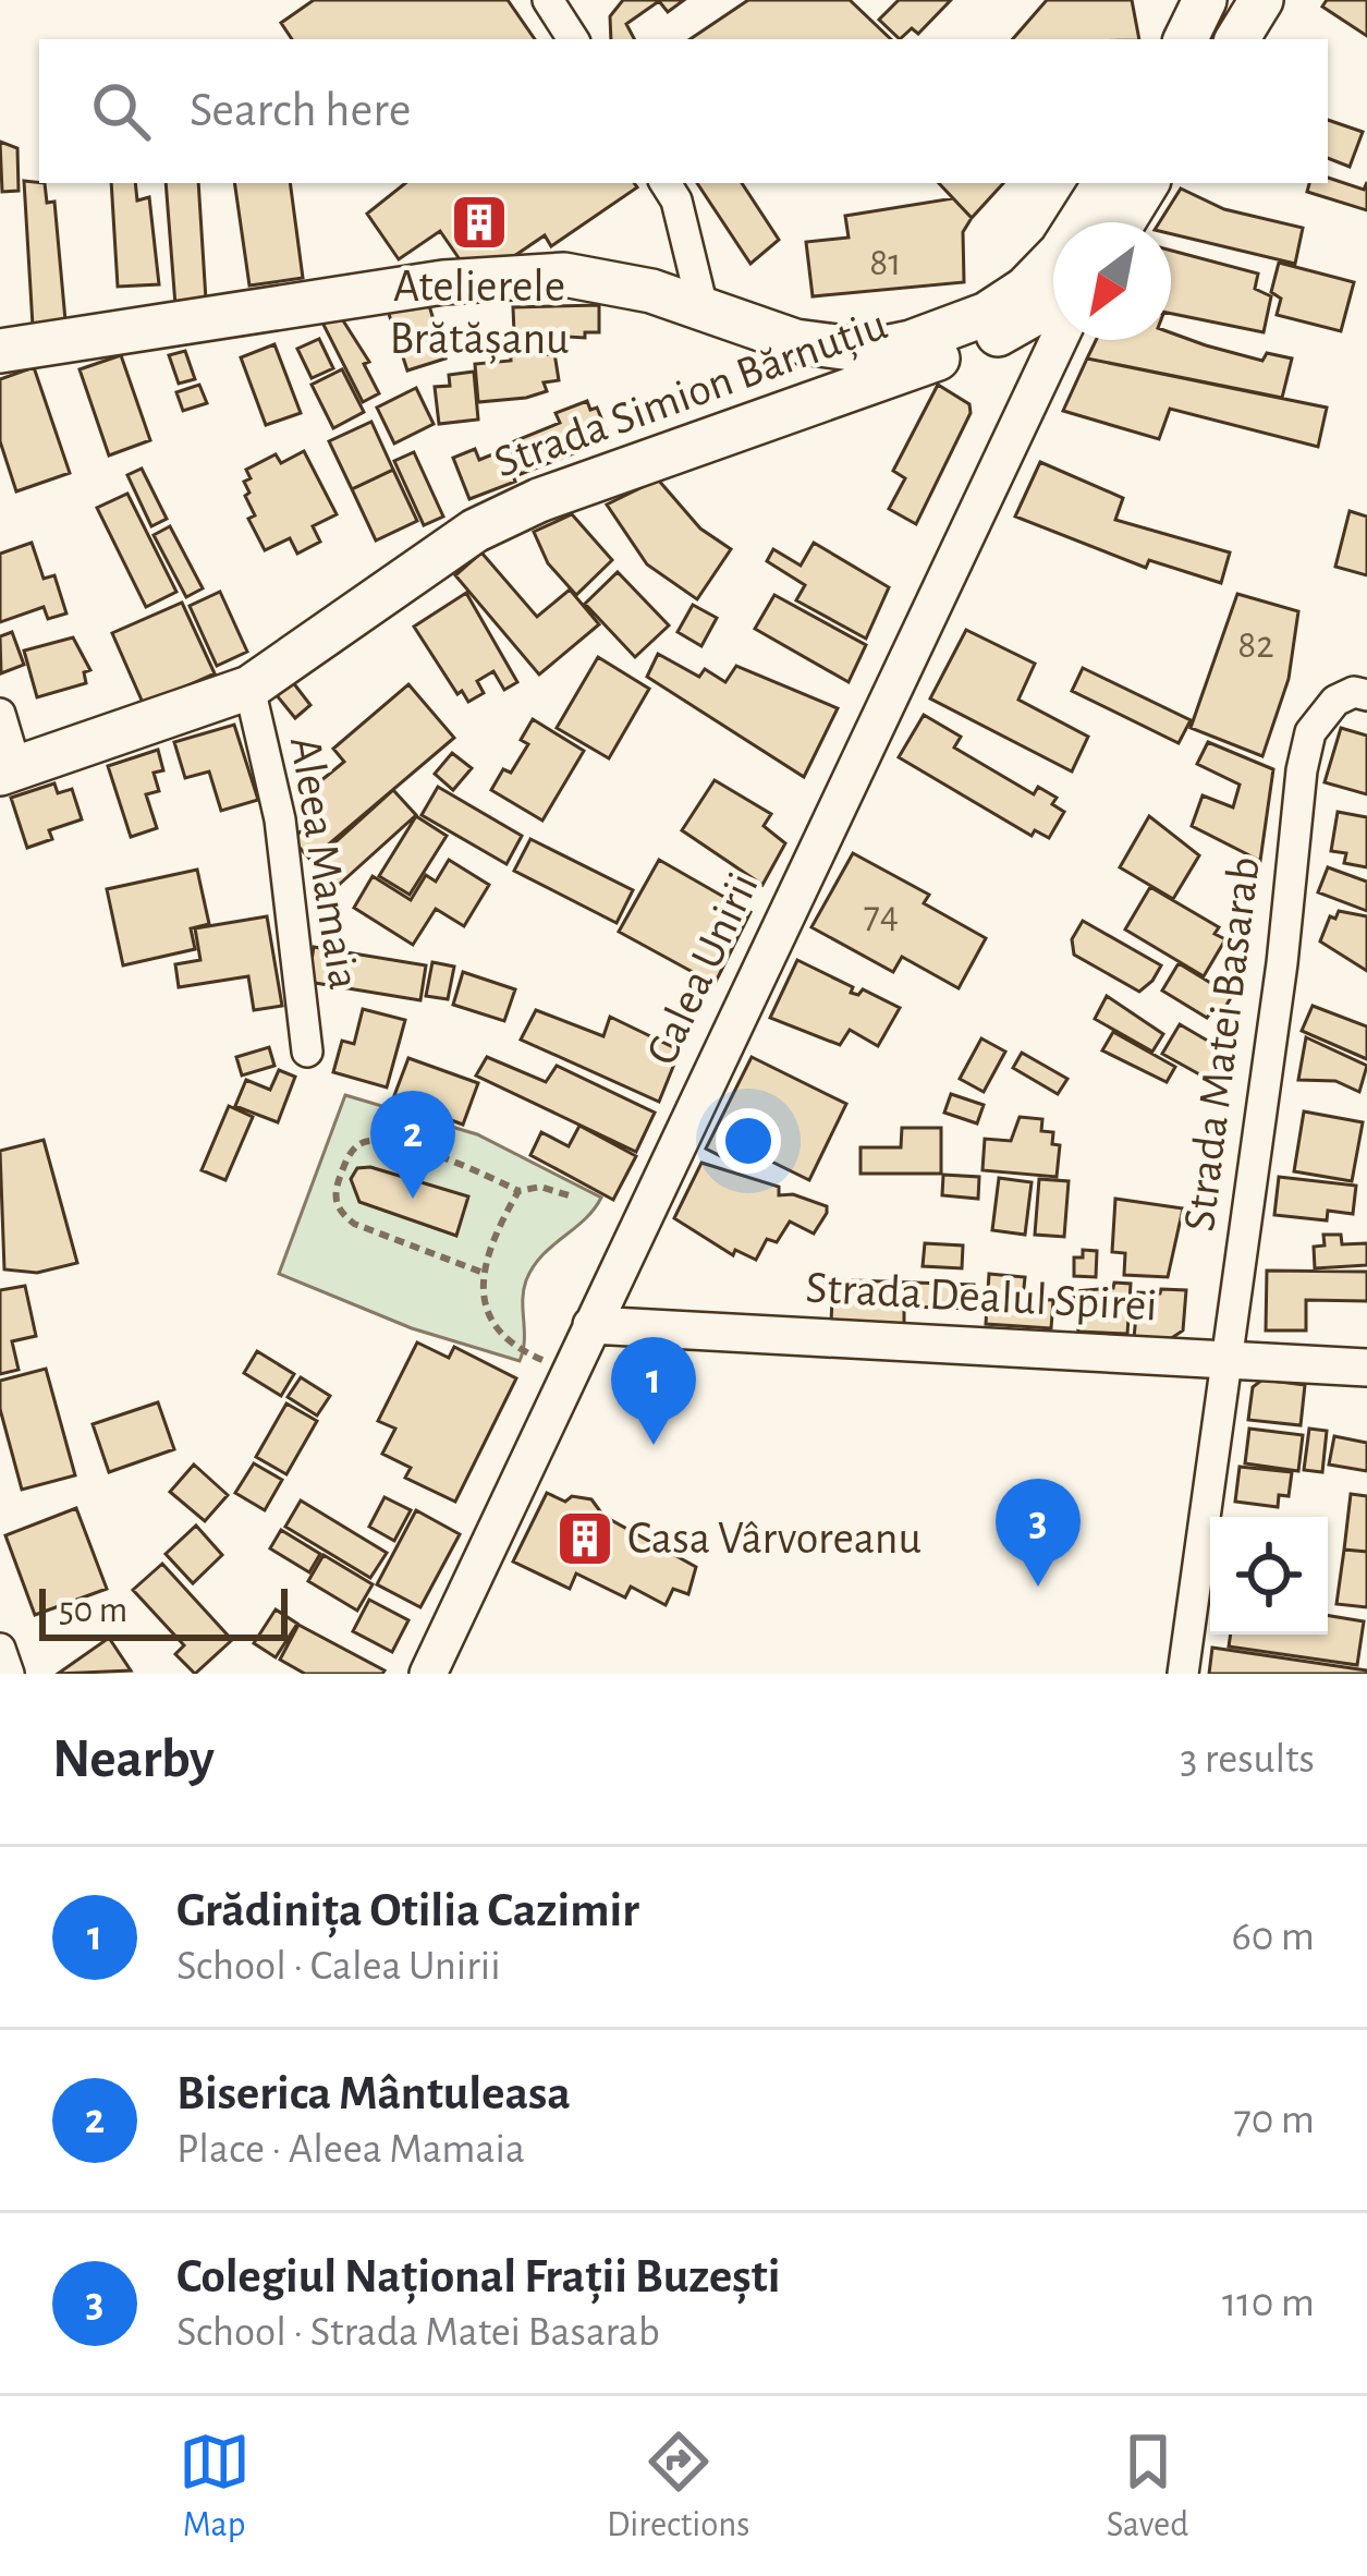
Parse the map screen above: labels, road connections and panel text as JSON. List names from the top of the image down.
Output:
{
  "streets": {
    "main road": ["Strada Simion Bărnuțiu"],
    "street": [
      "Aleea Mamaia",
      "Calea Unirii",
      "Strada Matei Basarab",
      "Strada Dealul Spirei"
    ]
  },
  "crossings": [
    ["Strada Simion Bărnuțiu", "Aleea Mamaia"],
    ["Calea Unirii", "Strada Dealul Spirei"],
    ["Strada Matei Basarab", "Strada Dealul Spirei"]
  ],
  "places": {
    "building": ["Atelierele Brătășanu", "Casa Vârvoreanu"]
  },
  "house_numbers": ["81", "82", "74"],
  "scale_bar": "50 m",
  "north": "bottom left",
  "page": {
    "search": "Search here",
    "pins": ["2", "1", "3"],
    "scale": "50 m",
    "heading": ["Nearby", "3 results"],
    "list": [
      {
        "mark": "1",
        "name": "Grădinița Otilia Cazimir",
        "note": "School · Calea Unirii",
        "value": "60 m"
      },
      {
        "mark": "2",
        "name": "Biserica Mântuleasa",
        "note": "Place · Aleea Mamaia",
        "value": "70 m"
      },
      {
        "mark": "3",
        "name": "Colegiul Național Frații Buzești",
        "note": "School · Strada Matei Basarab",
        "value": "110 m"
      }
    ],
    "nav": ["Map", "Directions", "Saved"]
  }
}
